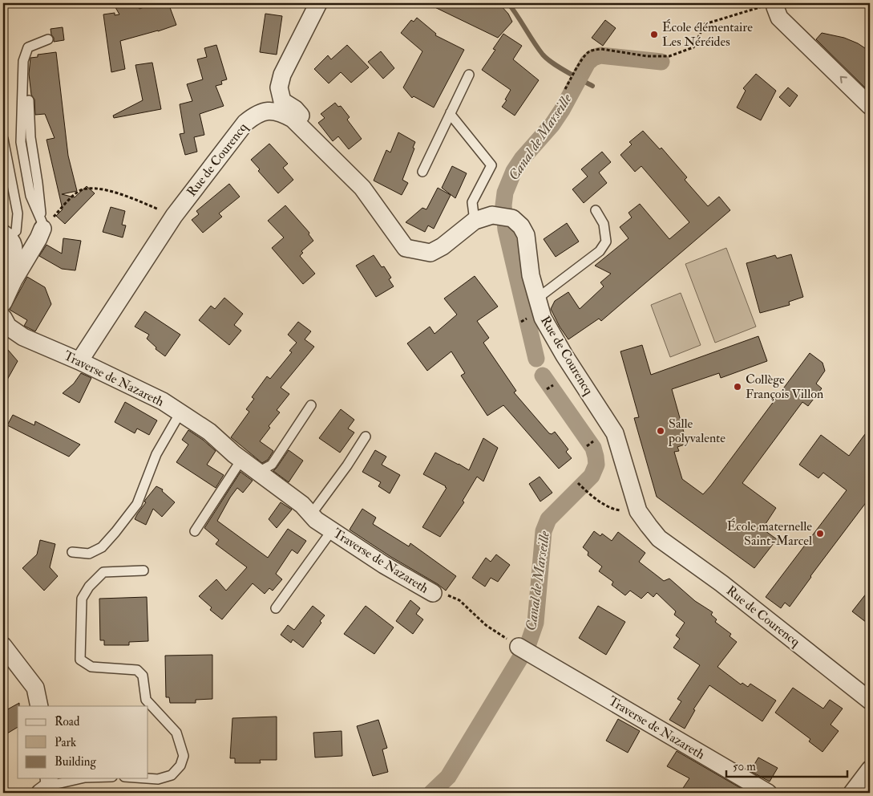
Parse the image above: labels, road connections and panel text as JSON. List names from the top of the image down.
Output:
{
  "streets": {
    "street": ["Rue de Courencq", "Traverse de Nazareth"]
  },
  "crossings": [
    ["Rue de Courencq", "Traverse de Nazareth"]
  ],
  "water": ["Canal de Marseille"],
  "places": [
    "École élémentaire Les Néréides",
    "Collège François Villon",
    "Salle polyvalente",
    "École maternelle Saint-Marcel"
  ],
  "legend": ["Road", "Park", "Building"],
  "scale_bar": "50 m"
}
